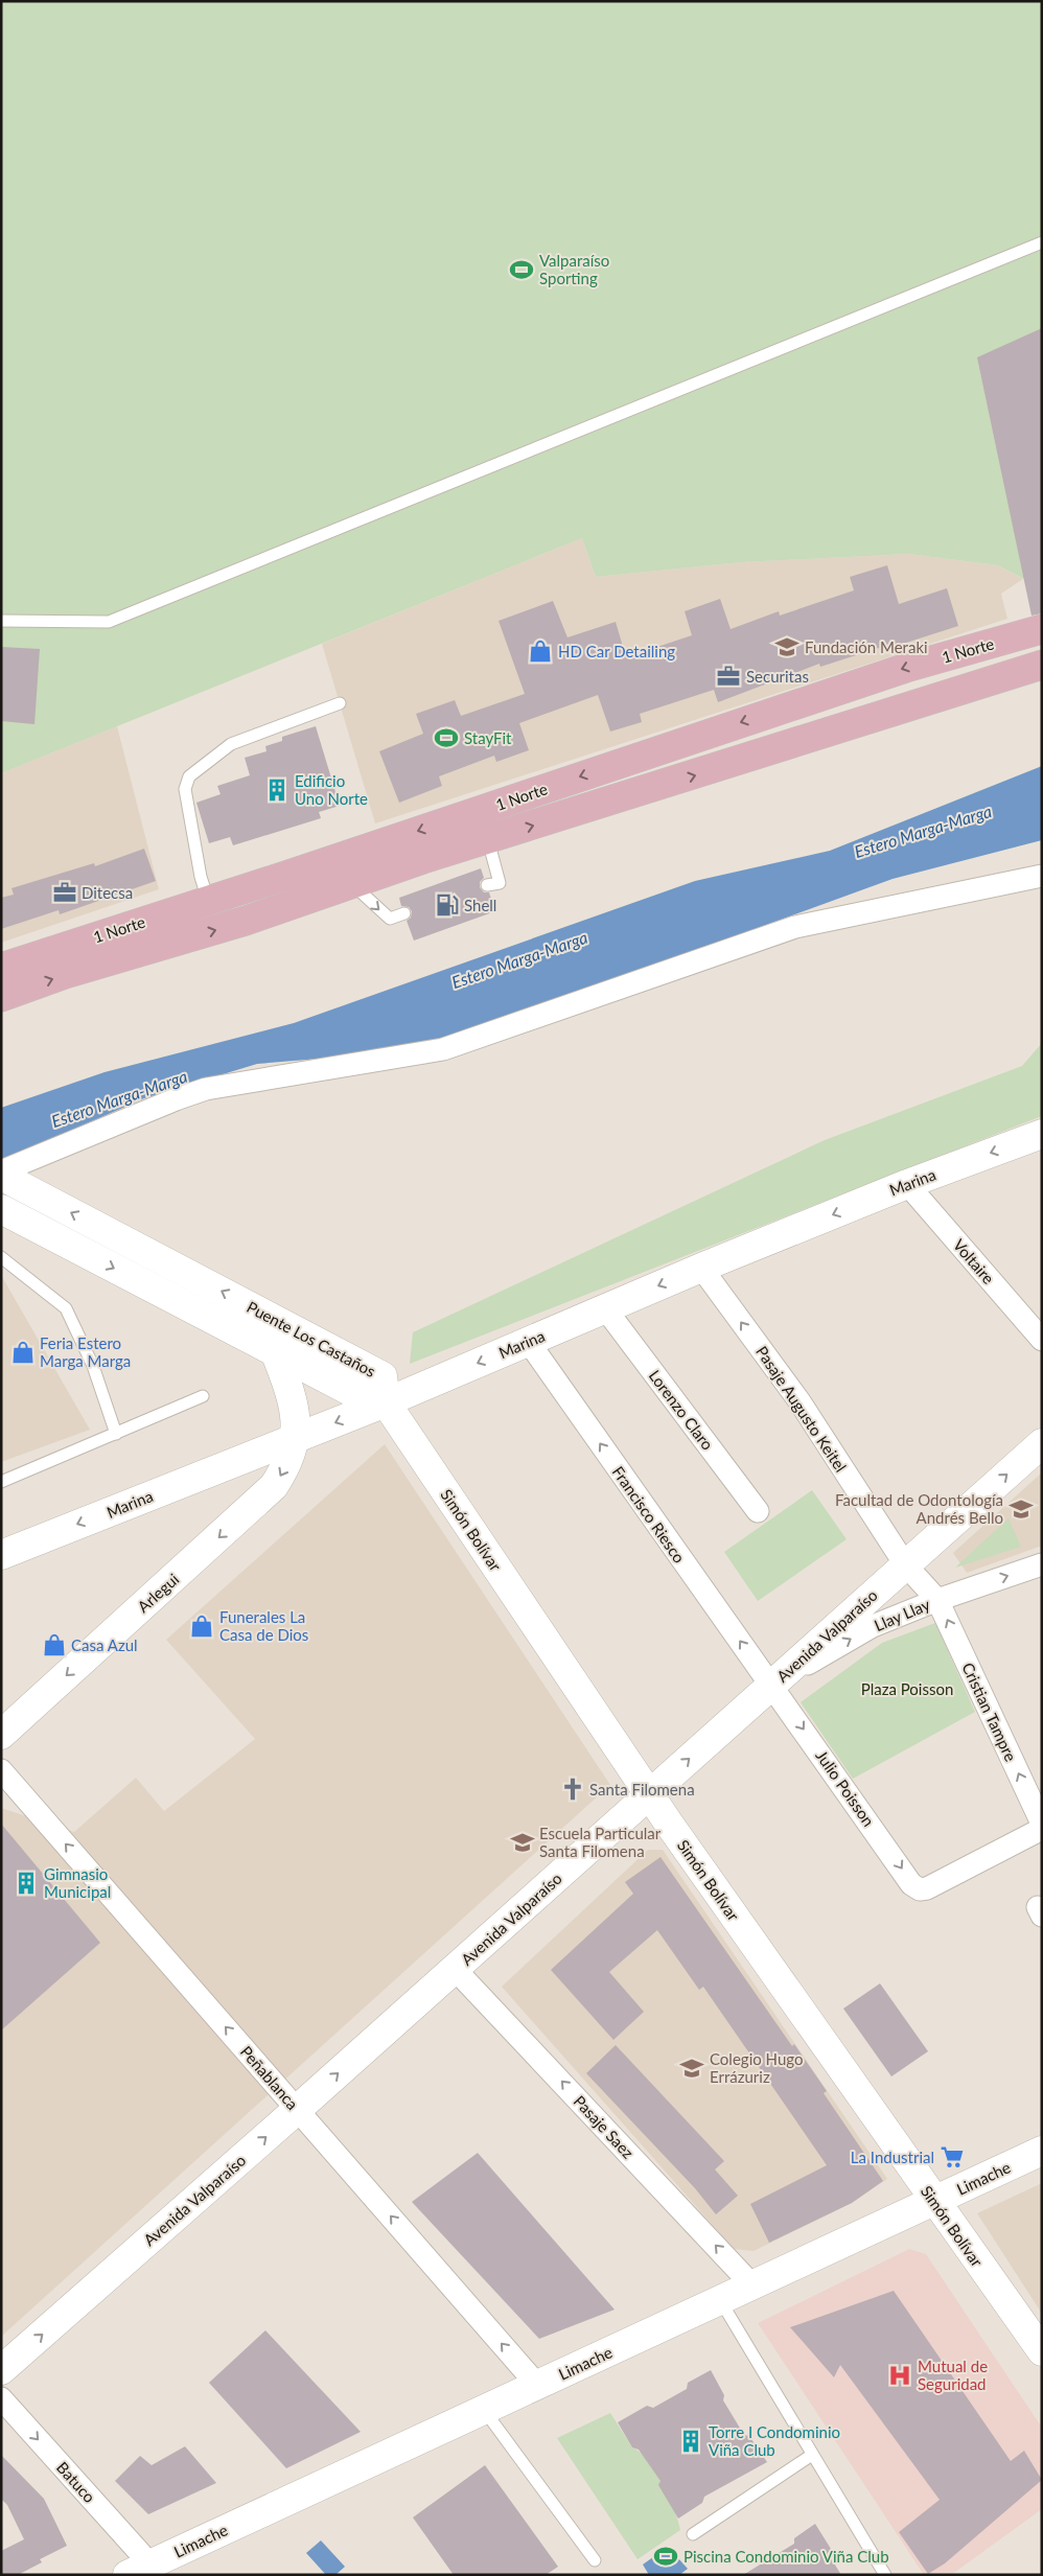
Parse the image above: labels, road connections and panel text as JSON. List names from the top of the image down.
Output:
{
  "streets": {
    "main road": [
      "1 Norte",
      "Marina",
      "Puente Los Castaños",
      "Simón Bolívar",
      "Arlegui",
      "Avenida Valparaíso",
      "Limache"
    ],
    "street": [
      "Voltaire",
      "Pasaje Augusto Keitel",
      "Lorenzo Claro",
      "Francisco Riesco",
      "Llay Llay",
      "Cristian Tampre",
      "Julio Poisson",
      "Peñablanca",
      "Pasaje Saez",
      "Batuco"
    ]
  },
  "crossings": [
    ["Marina", "Voltaire"],
    ["Marina", "Puente Los Castaños"],
    ["Marina", "Pasaje Augusto Keitel"],
    ["Marina", "Lorenzo Claro"],
    ["Marina", "Francisco Riesco"],
    ["Marina", "Simón Bolívar"],
    ["Marina", "Arlegui"],
    ["Puente Los Castaños", "Simón Bolívar"],
    ["Puente Los Castaños", "Arlegui"],
    ["Pasaje Augusto Keitel", "Llay Llay"],
    ["Pasaje Augusto Keitel", "Avenida Valparaíso"],
    ["Pasaje Augusto Keitel", "Cristian Tampre"],
    ["Francisco Riesco", "Llay Llay"],
    ["Francisco Riesco", "Avenida Valparaíso"],
    ["Francisco Riesco", "Julio Poisson"],
    ["Simón Bolívar", "Avenida Valparaíso"],
    ["Simón Bolívar", "Limache"],
    ["Llay Llay", "Avenida Valparaíso"],
    ["Llay Llay", "Cristian Tampre"],
    ["Llay Llay", "Julio Poisson"],
    ["Avenida Valparaíso", "Julio Poisson"],
    ["Avenida Valparaíso", "Peñablanca"],
    ["Avenida Valparaíso", "Pasaje Saez"],
    ["Peñablanca", "Limache"],
    ["Pasaje Saez", "Limache"],
    ["Limache", "Batuco"]
  ],
  "one_way": [
    "Marina",
    "Pasaje Augusto Keitel",
    "Francisco Riesco",
    "Arlegui",
    "Llay Llay",
    "Avenida Valparaíso",
    "Cristian Tampre",
    "Peñablanca",
    "Pasaje Saez",
    "Batuco"
  ],
  "water": ["Estero Marga-Marga"],
  "parks": ["Plaza Poisson"],
  "places": {
    "sports": ["Valparaíso Sporting", "StayFit", "Piscina Condominio Viña Club"],
    "school or university": [
      "Fundación Meraki",
      "Facultad de Odontología Andrés Bello",
      "Escuela Particular Santa Filomena",
      "Colegio Hugo Errázuriz"
    ],
    "shop": [
      "HD Car Detailing",
      "Feria Estero Marga Marga",
      "Funerales La Casa de Dios",
      "Casa Azul"
    ],
    "office": ["Securitas", "Ditecsa"],
    "building": ["Edificio Uno Norte", "Gimnasio Municipal", "Torre I Condominio Viña Club"],
    "fuel station": ["Shell"],
    "church": ["Santa Filomena"],
    "supermarket": ["La Industrial"],
    "hospital": ["Mutual de Seguridad"]
  }
}
